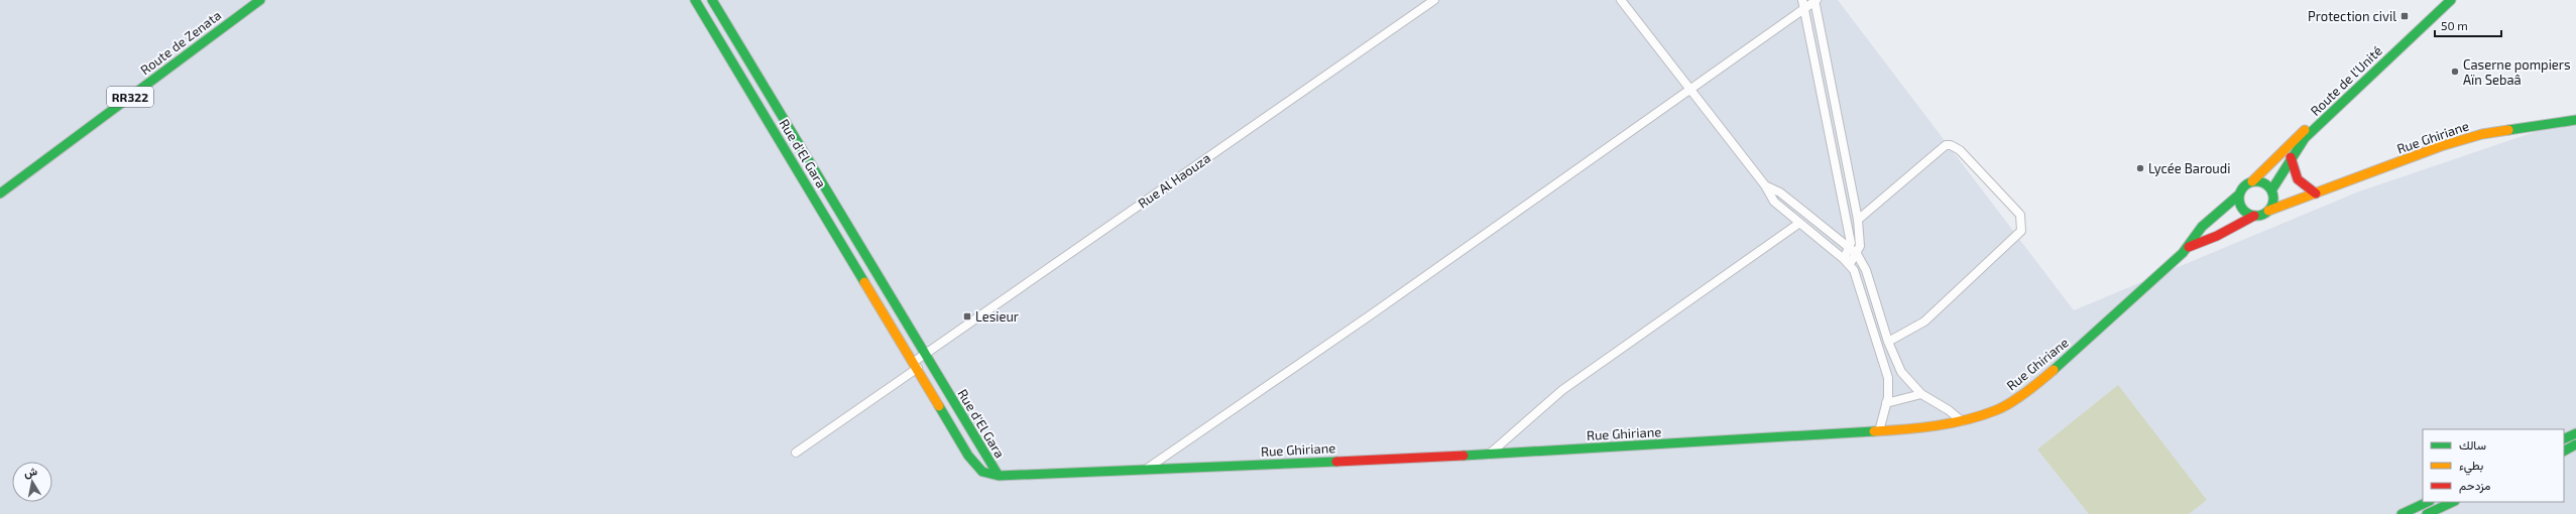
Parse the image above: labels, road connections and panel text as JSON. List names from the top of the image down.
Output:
{
  "streets": {
    "street": [
      "Route de Zenata",
      "Route de l'Unité",
      "RR322",
      "Rue Ghiriane",
      "Rue d'El Gara",
      "Rue Al Haouza"
    ]
  },
  "crossings": [
    ["Route de l'Unité", "Rue Ghiriane"],
    ["Rue Ghiriane", "Rue d'El Gara"],
    ["Rue d'El Gara", "Rue Al Haouza"]
  ],
  "places": {
    "transit": ["Protection civil", "Lesieur"],
    "other": ["Caserne pompiers Aïn Sebaâ", "Lycée Baroudi"]
  },
  "legend": ["سالك", "بطيء", "مزدحم"],
  "scale_bar": "50 m",
  "north": "top"
}
